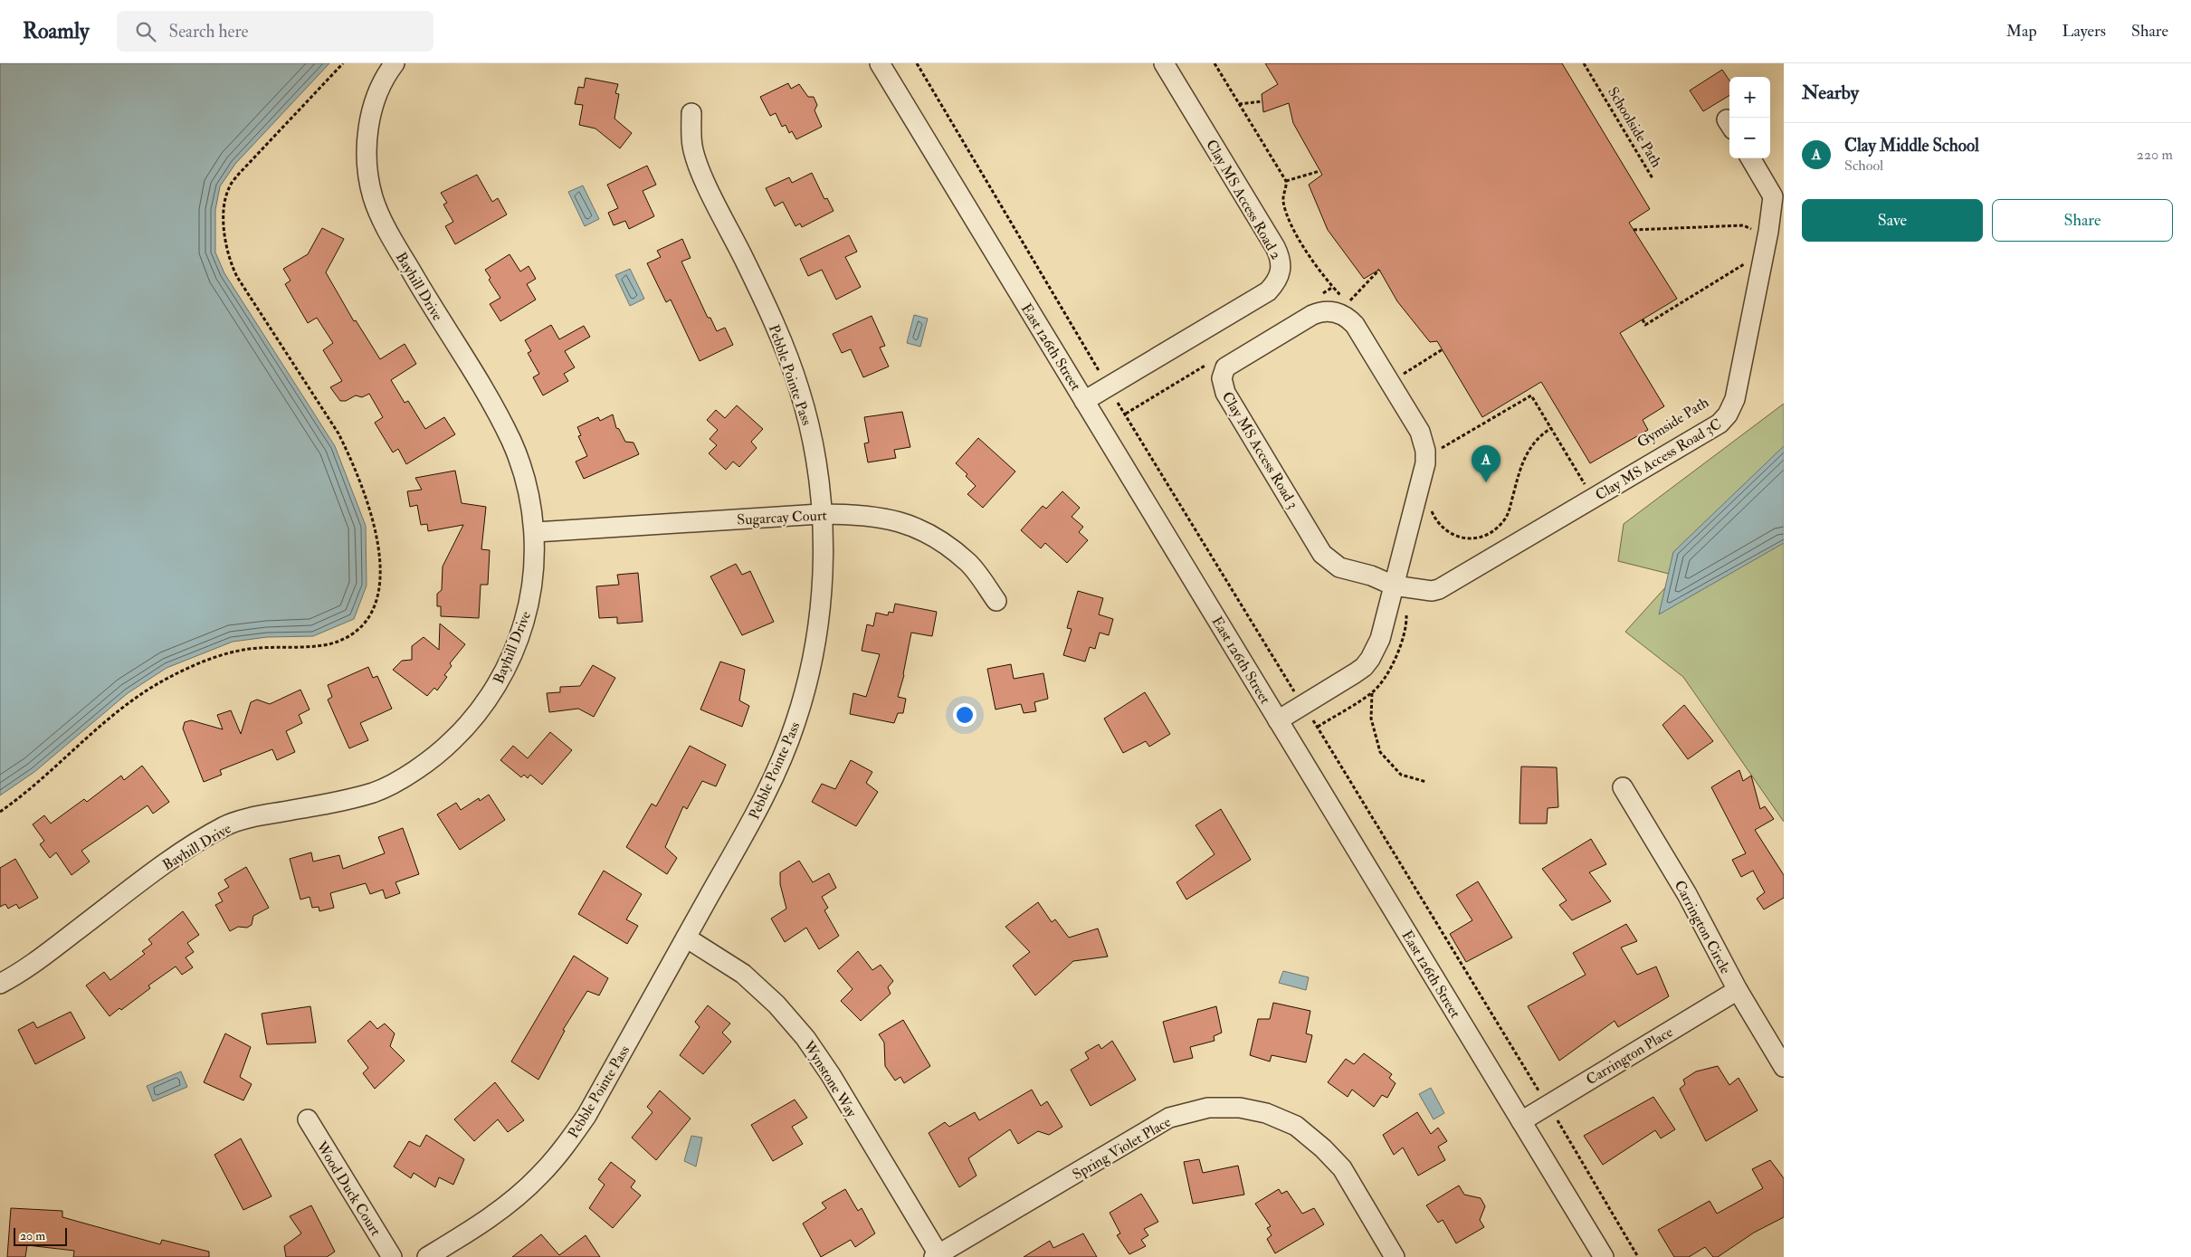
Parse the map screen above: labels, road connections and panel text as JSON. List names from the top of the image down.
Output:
{
  "streets": {
    "street": [
      "Clay MS Access Road 2",
      "Bayhill Drive",
      "East 126th Street",
      "Pebble Pointe Pass",
      "Clay MS Access Road 3",
      "Clay MS Access Road 3C",
      "Sugarcay Court",
      "Carrington Circle",
      "Carrington Place",
      "Wynstone Way",
      "Spring Violet Place",
      "Wood Duck Court"
    ],
    "path": ["Schoolside Path"]
  },
  "crossings": [
    ["Clay MS Access Road 2", "East 126th Street"],
    ["Bayhill Drive", "Sugarcay Court"],
    ["East 126th Street", "Clay MS Access Road 3"],
    ["East 126th Street", "Carrington Place"],
    ["Pebble Pointe Pass", "Sugarcay Court"],
    ["Pebble Pointe Pass", "Wynstone Way"],
    ["Clay MS Access Road 3", "Clay MS Access Road 3C"],
    ["Carrington Circle", "Carrington Place"],
    ["Wynstone Way", "Spring Violet Place"]
  ],
  "scale_bar": "20 m",
  "page": {
    "header": "Roamly",
    "search": "Search here",
    "nav": ["Map", "Layers", "Share"],
    "heading": "Nearby",
    "map_buttons": ["+", "−"],
    "list": [
      {
        "mark": "A",
        "name": "Clay Middle School",
        "note": "School",
        "value": "220 m"
      }
    ],
    "buttons": ["Save", "Share"],
    "pins": "A",
    "scale": "20 m"
  }
}
